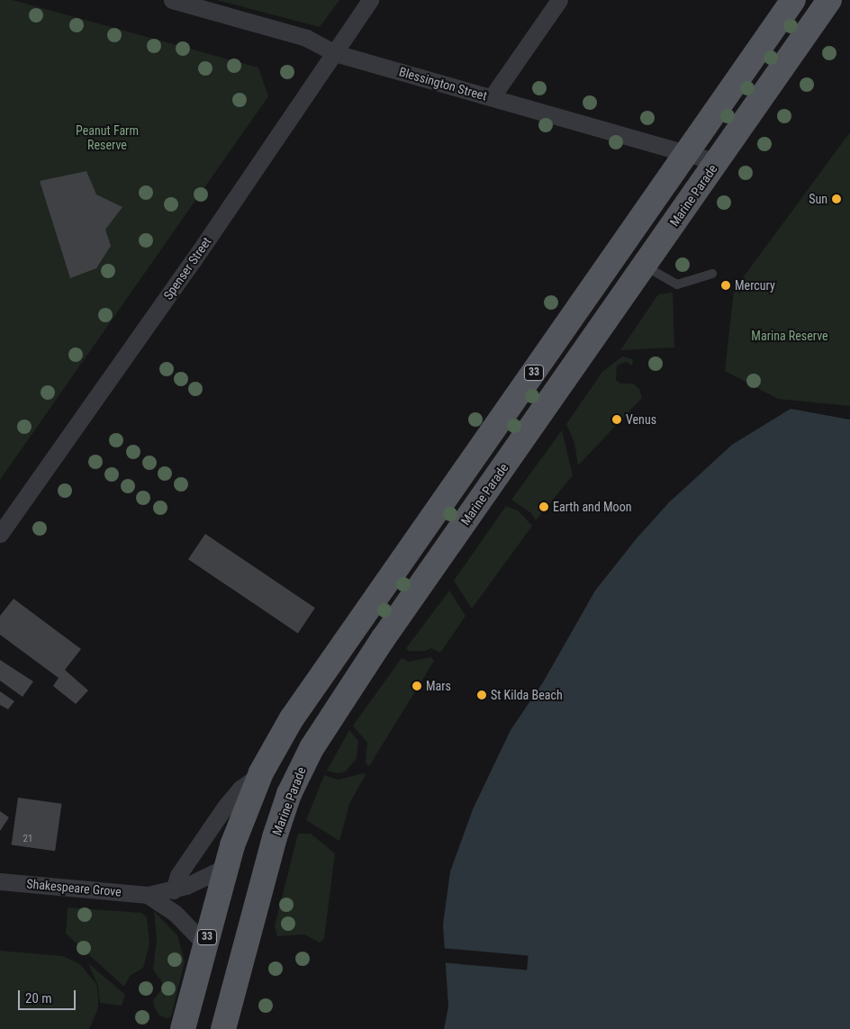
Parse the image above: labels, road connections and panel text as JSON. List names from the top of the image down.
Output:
{
  "streets": {
    "main road": ["Marine Parade", "33"],
    "street": ["Blessington Street", "Spenser Street", "Shakespeare Grove"]
  },
  "crossings": [
    ["Blessington Street", "Marine Parade"],
    ["Blessington Street", "Spenser Street"],
    ["Blessington Street", "33"],
    ["33", "Shakespeare Grove"]
  ],
  "parks": ["Peanut Farm Reserve", "Marina Reserve"],
  "places": [
    "Sun",
    "Mercury",
    "Venus",
    "Earth and Moon",
    "Mars",
    "St Kilda Beach"
  ],
  "house_numbers": ["21"],
  "scale_bar": "20 m"
}
